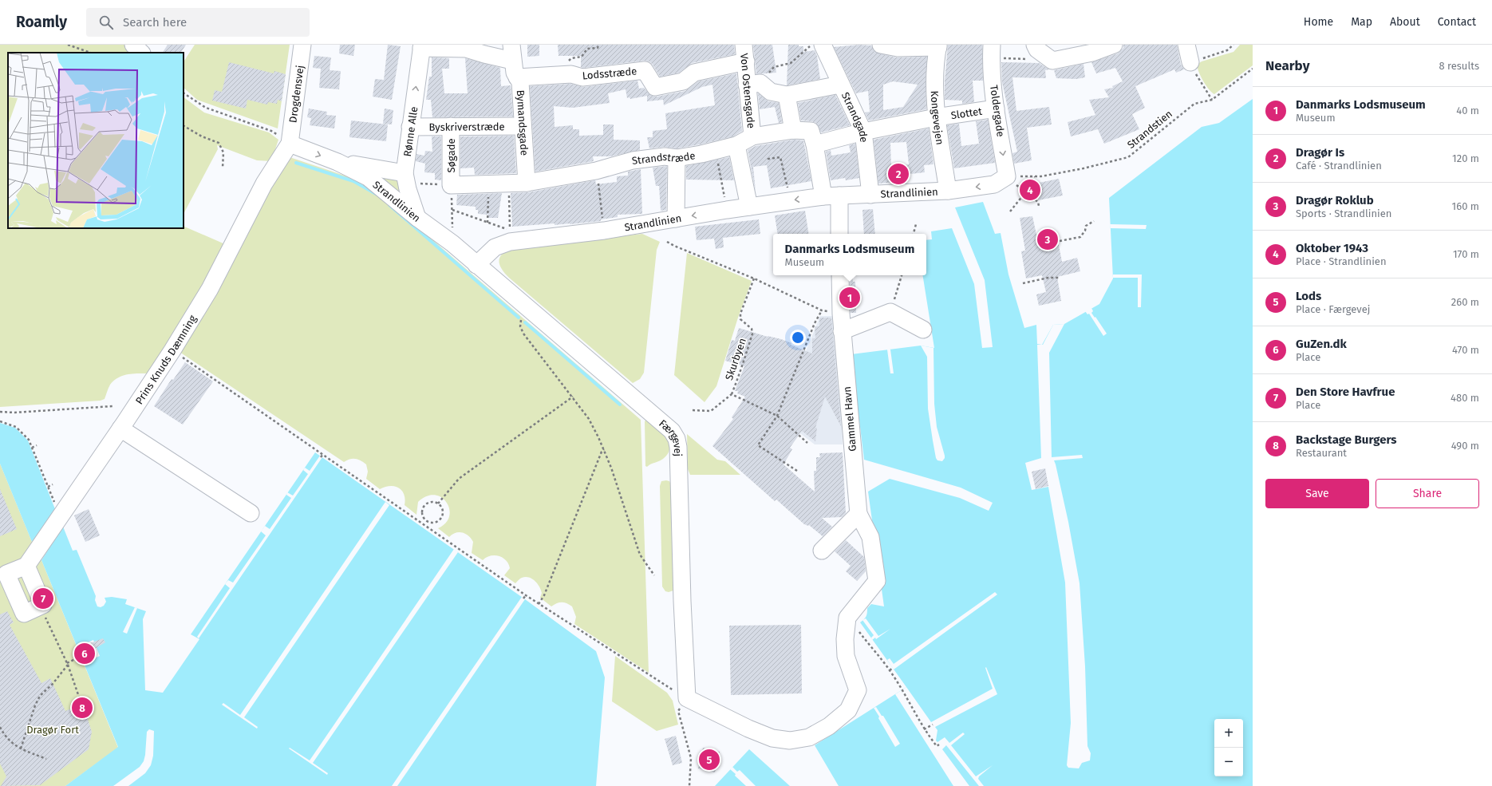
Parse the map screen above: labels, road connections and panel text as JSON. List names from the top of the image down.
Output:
{
  "streets": {
    "street": [
      "Lodsstræde",
      "Von Ostensgade",
      "Drogdensvej",
      "Toldergade",
      "Slottet",
      "Strandgade",
      "Kongevejen",
      "Bymandsgade",
      "Byskriverstræde",
      "Rønne Alle",
      "Søgade",
      "Strandstræde",
      "Strandlinien",
      "Prins Knuds Dæmning",
      "Gammel Havn",
      "Færgevej"
    ],
    "path": ["Strandstien", "Skurbyen"]
  },
  "crossings": [
    ["Lodsstræde", "Von Ostensgade"],
    ["Lodsstræde", "Bymandsgade"],
    ["Von Ostensgade", "Strandstræde"],
    ["Drogdensvej", "Strandlinien"],
    ["Drogdensvej", "Prins Knuds Dæmning"],
    ["Toldergade", "Slottet"],
    ["Toldergade", "Strandstien"],
    ["Toldergade", "Strandlinien"],
    ["Slottet", "Strandgade"],
    ["Slottet", "Kongevejen"],
    ["Strandgade", "Strandlinien"],
    ["Kongevejen", "Strandlinien"],
    ["Bymandsgade", "Byskriverstræde"],
    ["Bymandsgade", "Strandstræde"],
    ["Byskriverstræde", "Rønne Alle"],
    ["Byskriverstræde", "Søgade"],
    ["Strandstien", "Strandlinien"],
    ["Rønne Alle", "Strandlinien"],
    ["Søgade", "Strandstræde"],
    ["Strandlinien", "Prins Knuds Dæmning"],
    ["Strandlinien", "Færgevej"]
  ],
  "one_way": ["Toldergade", "Rønne Alle"],
  "parks": ["Dragør Fort"],
  "page": {
    "header": "Roamly",
    "search": "Search here",
    "nav": [
      "Home",
      "Map",
      "About",
      "Contact"
    ],
    "heading": ["Nearby", "8 results"],
    "list": [
      {
        "mark": "1",
        "name": "Danmarks Lodsmuseum",
        "note": "Museum",
        "value": "40 m"
      },
      {
        "mark": "2",
        "name": "Dragør Is",
        "note": "Café · Strandlinien",
        "value": "120 m"
      },
      {
        "mark": "3",
        "name": "Dragør Roklub",
        "note": "Sports · Strandlinien",
        "value": "160 m"
      },
      {
        "mark": "4",
        "name": "Oktober 1943",
        "note": "Place · Strandlinien",
        "value": "170 m"
      },
      {
        "mark": "5",
        "name": "Lods",
        "note": "Place · Færgevej",
        "value": "260 m"
      },
      {
        "mark": "6",
        "name": "GuZen.dk",
        "note": "Place",
        "value": "470 m"
      },
      {
        "mark": "7",
        "name": "Den Store Havfrue",
        "note": "Place",
        "value": "480 m"
      },
      {
        "mark": "8",
        "name": "Backstage Burgers",
        "note": "Restaurant",
        "value": "490 m"
      }
    ],
    "pins": [
      "2",
      "4",
      "3",
      "1",
      "7",
      "6",
      "8",
      "5"
    ],
    "popup": ["Danmarks Lodsmuseum", "Museum"],
    "buttons": ["Save", "Share"],
    "map_buttons": ["+", "−"]
  }
}
